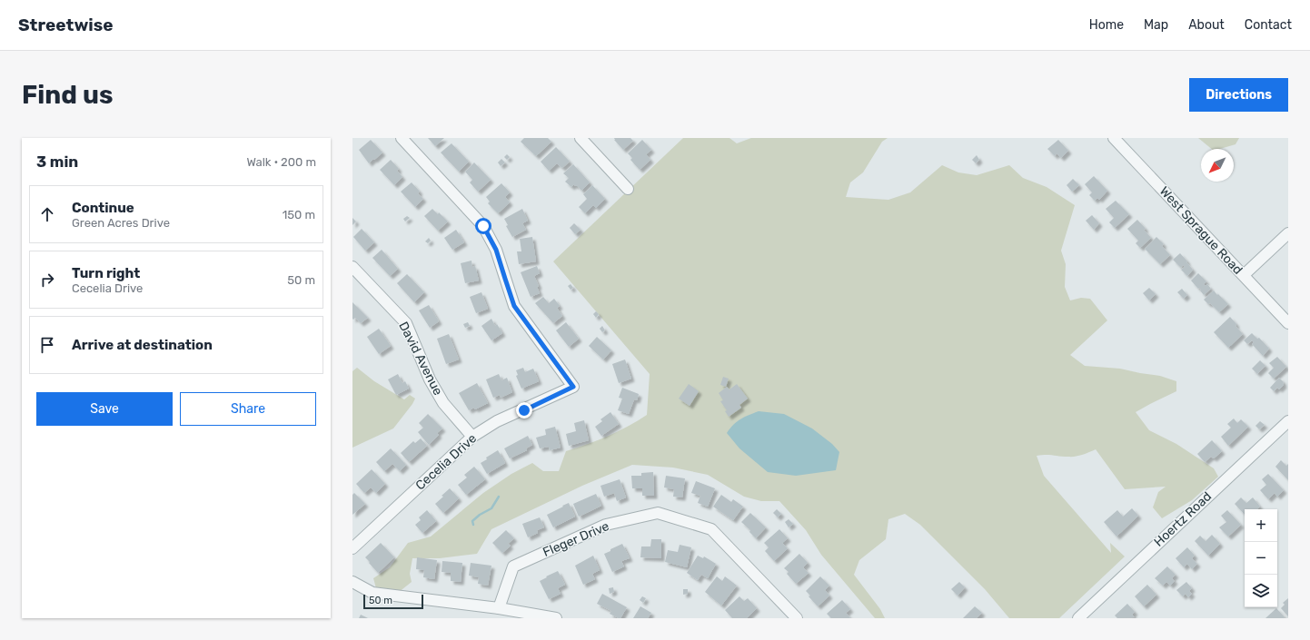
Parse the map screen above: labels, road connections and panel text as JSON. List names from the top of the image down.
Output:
{
  "streets": {
    "street": [
      "West Sprague Road",
      "David Avenue",
      "Cecelia Drive",
      "Hoertz Road",
      "Fleger Drive"
    ]
  },
  "crossings": [
    ["David Avenue", "Cecelia Drive"]
  ],
  "scale_bar": "50 m",
  "north": "bottom left",
  "page": {
    "header": "Streetwise",
    "nav": [
      "Home",
      "Map",
      "About",
      "Contact"
    ],
    "buttons": [
      "Directions",
      ["Save", "Share"]
    ],
    "title": "Find us",
    "heading": ["3 min", "Walk · 200 m"],
    "list": [
      ["Continue", "Green Acres Drive", "150 m"],
      ["Turn right", "Cecelia Drive", "50 m"],
      "Arrive at destination"
    ],
    "map_buttons": ["+", "−"],
    "scale": "50 m"
  }
}
